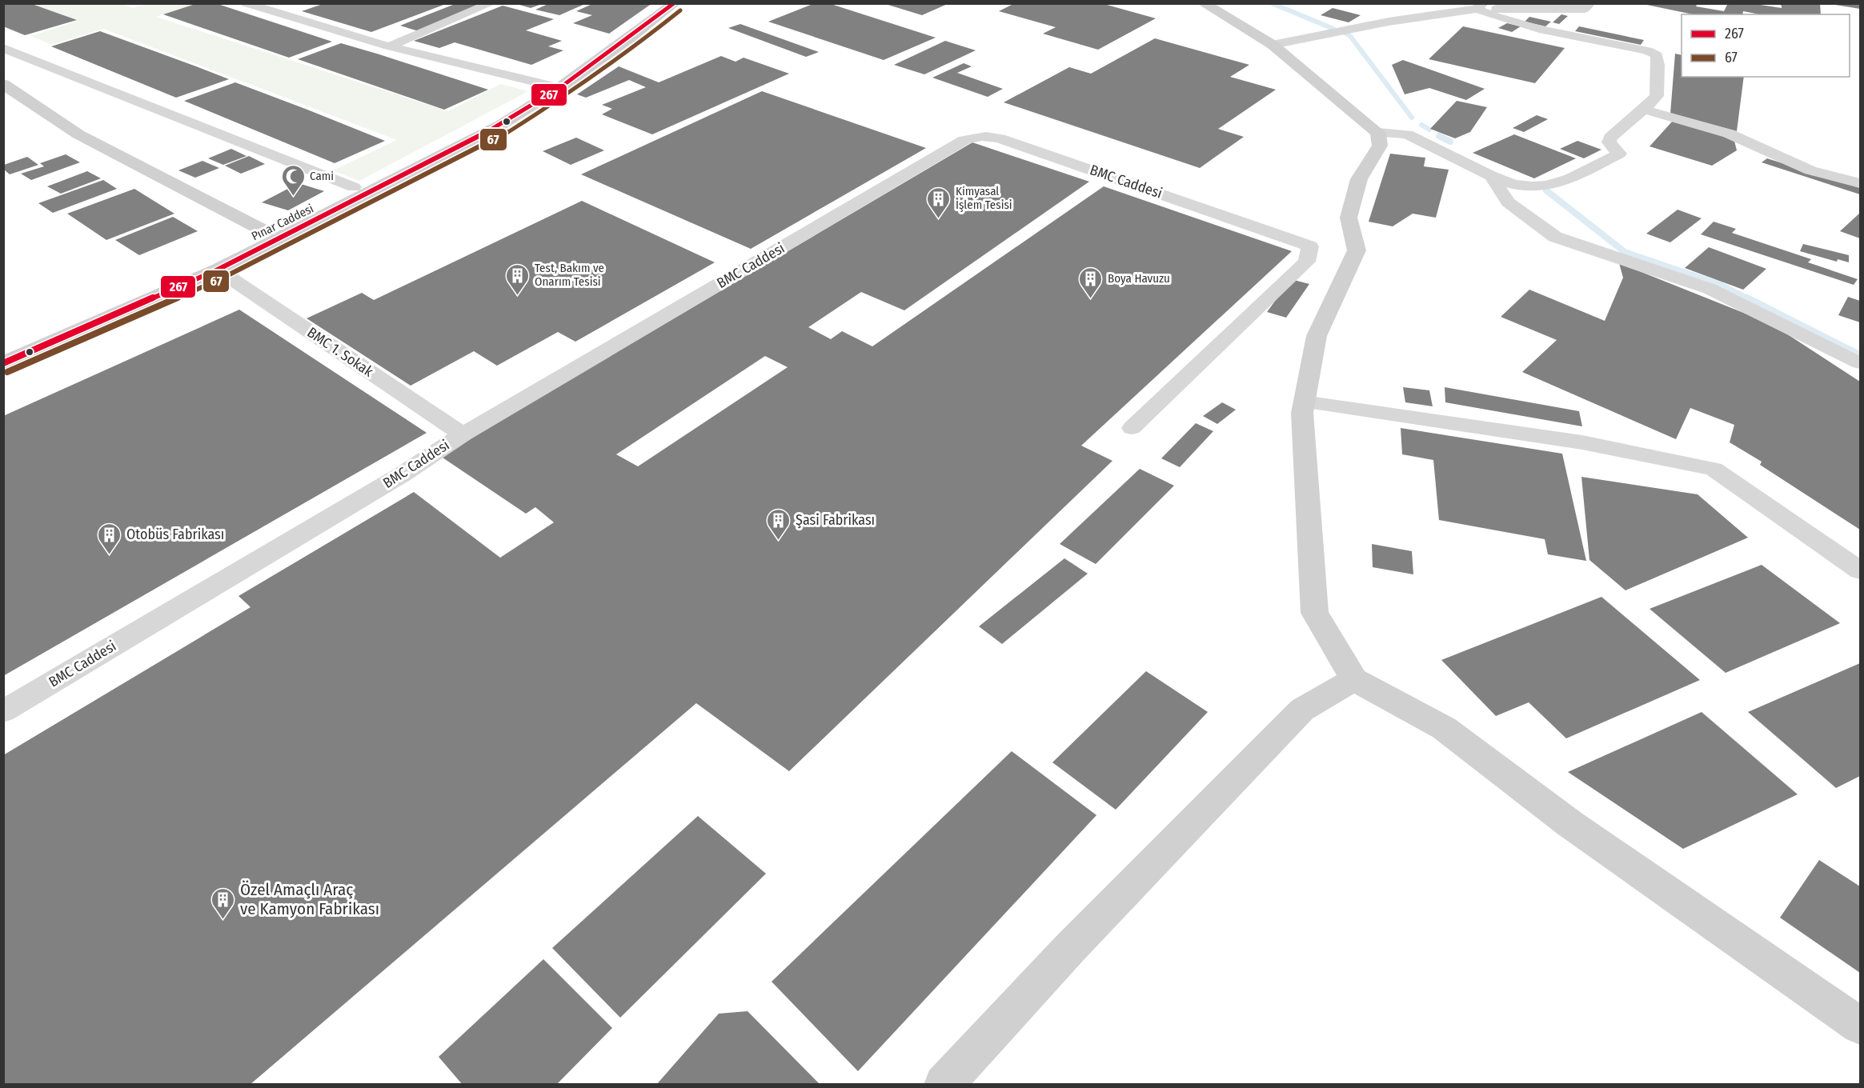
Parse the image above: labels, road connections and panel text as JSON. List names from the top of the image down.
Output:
{
  "streets": {
    "street": ["BMC Caddesi", "Pınar Caddesi", "BMC 1. Sokak"]
  },
  "crossings": [
    ["BMC Caddesi", "BMC 1. Sokak"],
    ["Pınar Caddesi", "BMC 1. Sokak"]
  ],
  "places": {
    "mosque": ["Cami"],
    "building": [
      "Kimyasal İşlem Tesisi",
      "Test, Bakım ve Onarım Tesisi",
      "Boya Havuzu",
      "Şasi Fabrikası",
      "Otobüs Fabrikası",
      "Özel Amaçlı Araç ve Kamyon Fabrikası"
    ]
  },
  "lines": ["transit line 267", "transit line 67"],
  "legend": ["267", "67"]
}
